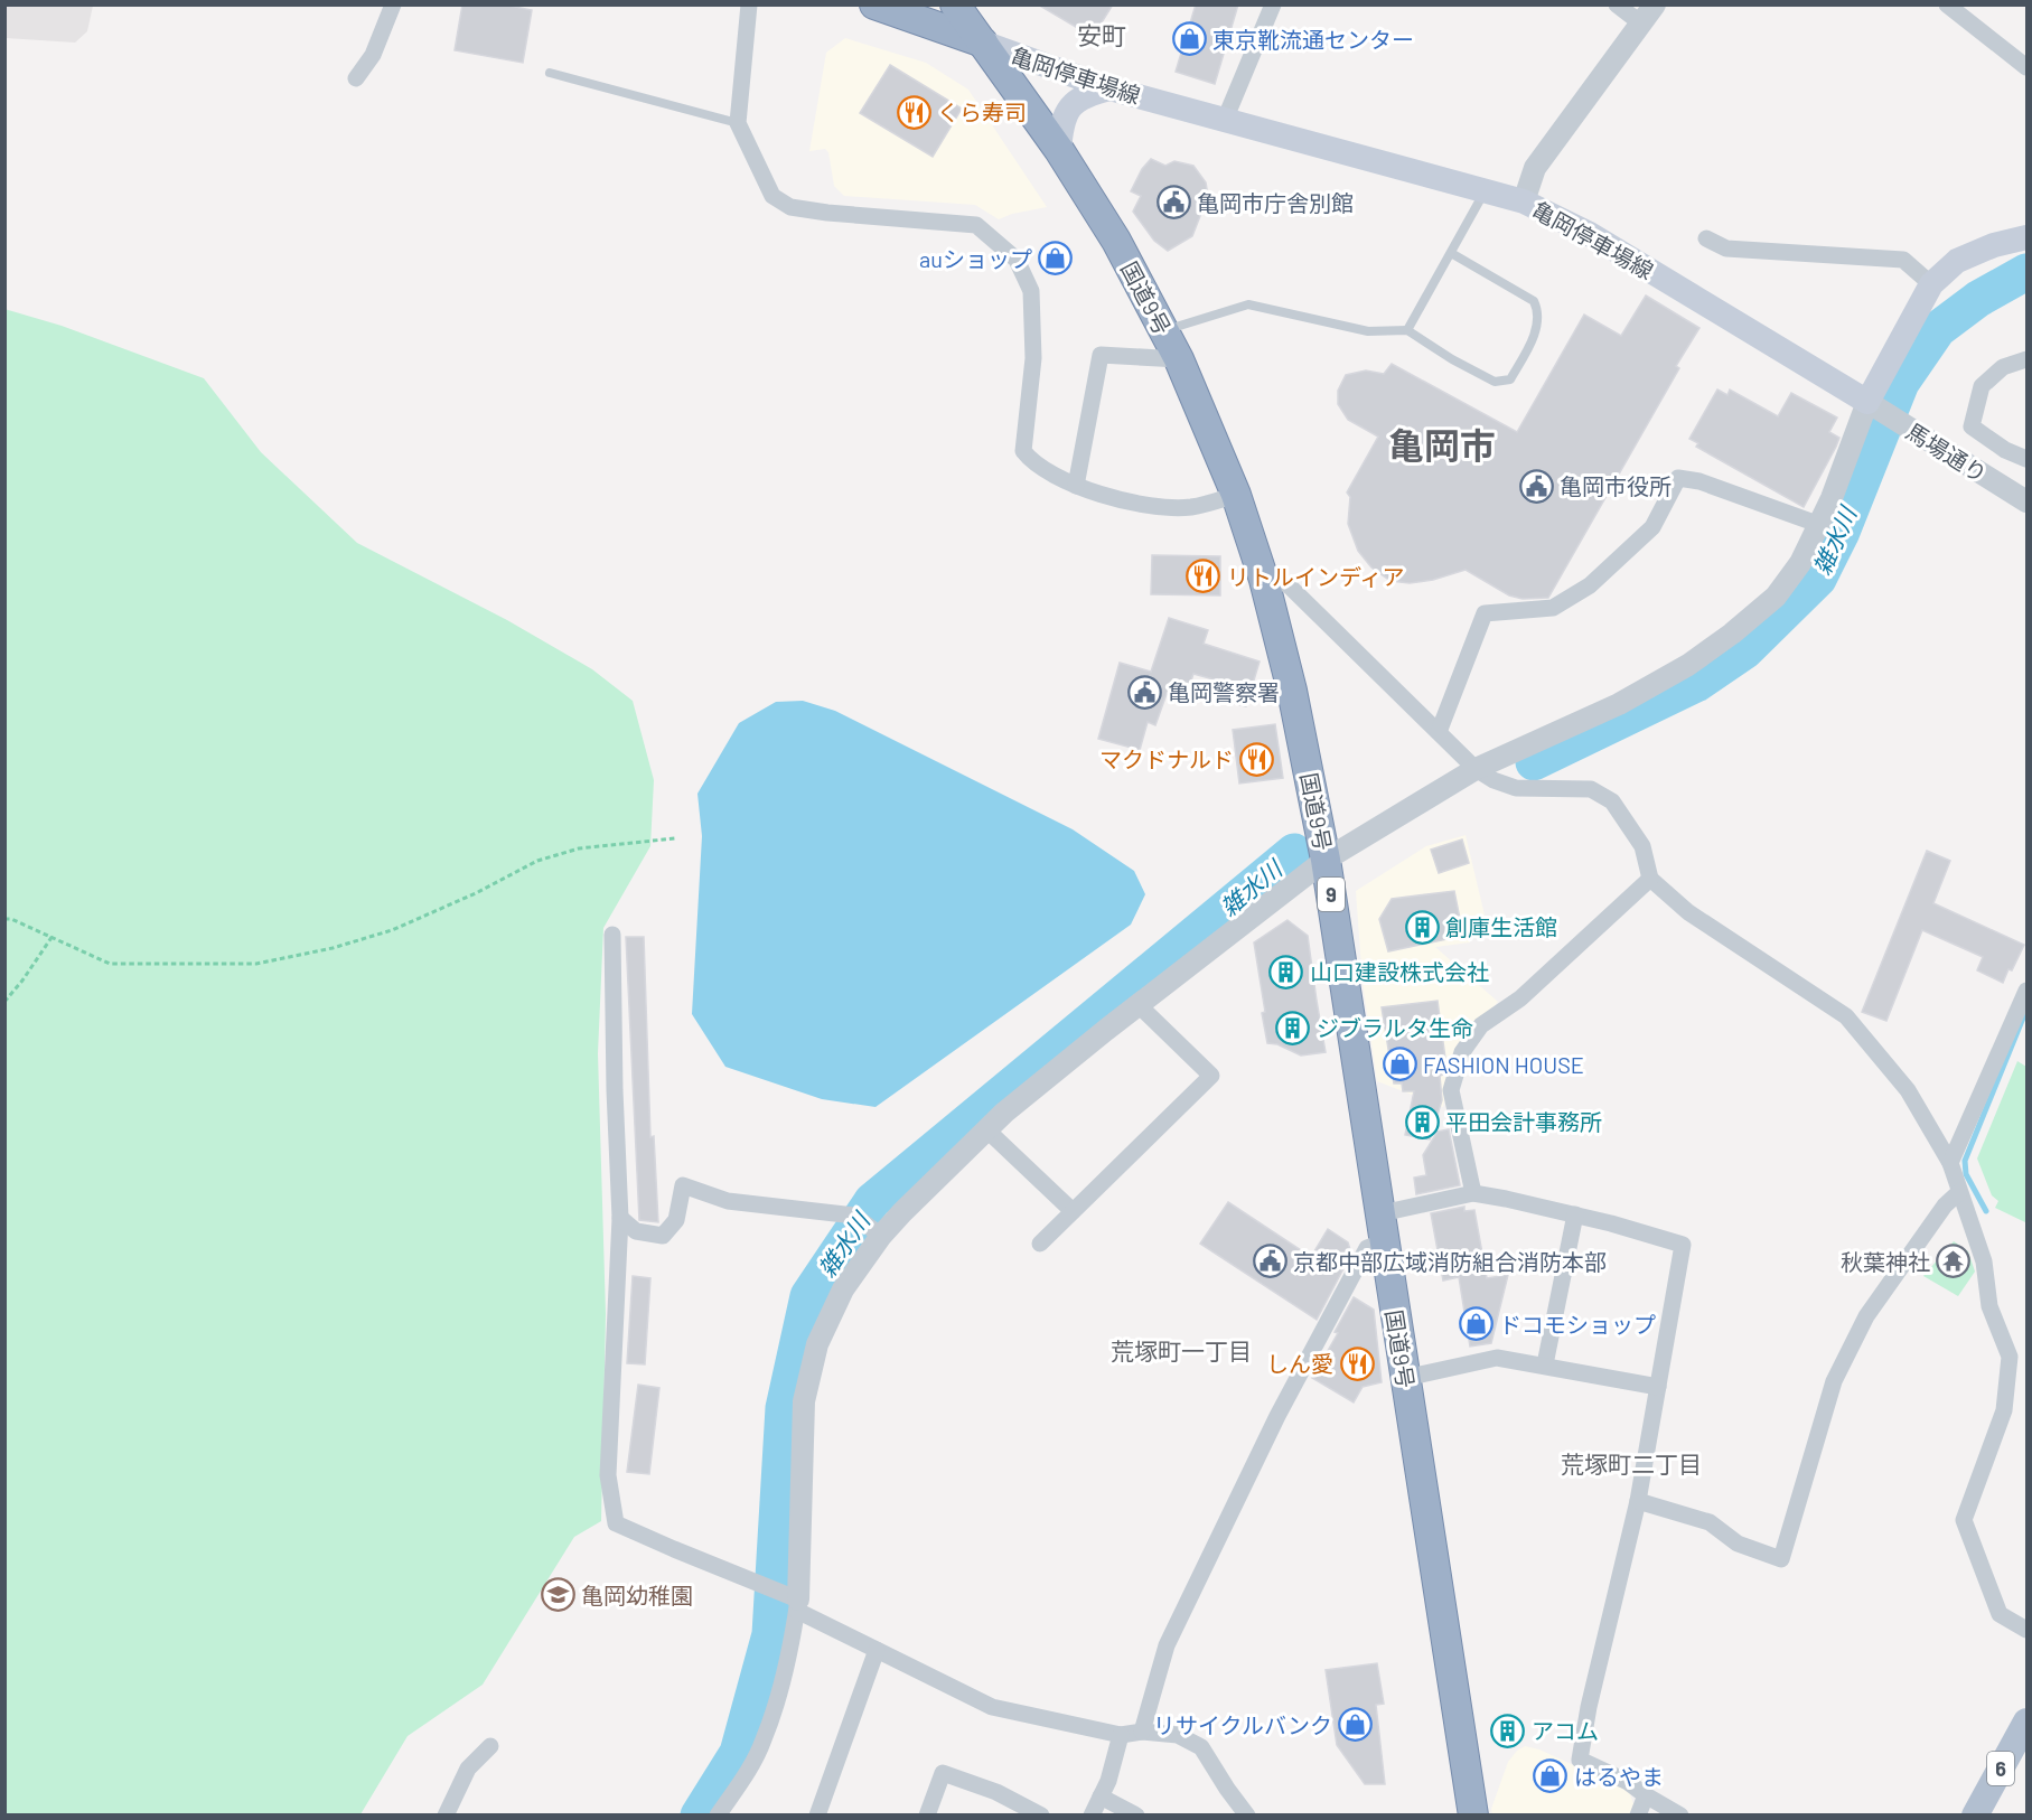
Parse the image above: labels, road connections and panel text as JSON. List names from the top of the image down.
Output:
{
  "streets": {
    "highway": ["国道9号", "9"],
    "main road": ["亀岡停車場線", "6"],
    "street": ["馬場通り"]
  },
  "crossings": [
    ["亀岡停車場線", "国道9号"],
    ["亀岡停車場線", "馬場通り"]
  ],
  "districts": [
    "安町",
    "亀岡市",
    "荒塚町一丁目",
    "荒塚町二丁目"
  ],
  "water": ["雑水川"],
  "places": {
    "shop": [
      "東京靴流通センター",
      "auショップ",
      "FASHION HOUSE",
      "ドコモショップ",
      "リサイクルバンク",
      "はるやま"
    ],
    "restaurant": [
      "くら寿司",
      "リトルインディア",
      "マクドナルド",
      "しん愛"
    ],
    "public building": [
      "亀岡市庁舎別館",
      "亀岡市役所",
      "亀岡警察署",
      "京都中部広域消防組合消防本部"
    ],
    "building": [
      "創庫生活館",
      "山口建設株式会社",
      "ジブラルタ生命",
      "平田会計事務所",
      "アコム"
    ],
    "temple": ["秋葉神社"],
    "school or university": ["亀岡幼稚園"]
  }
}
